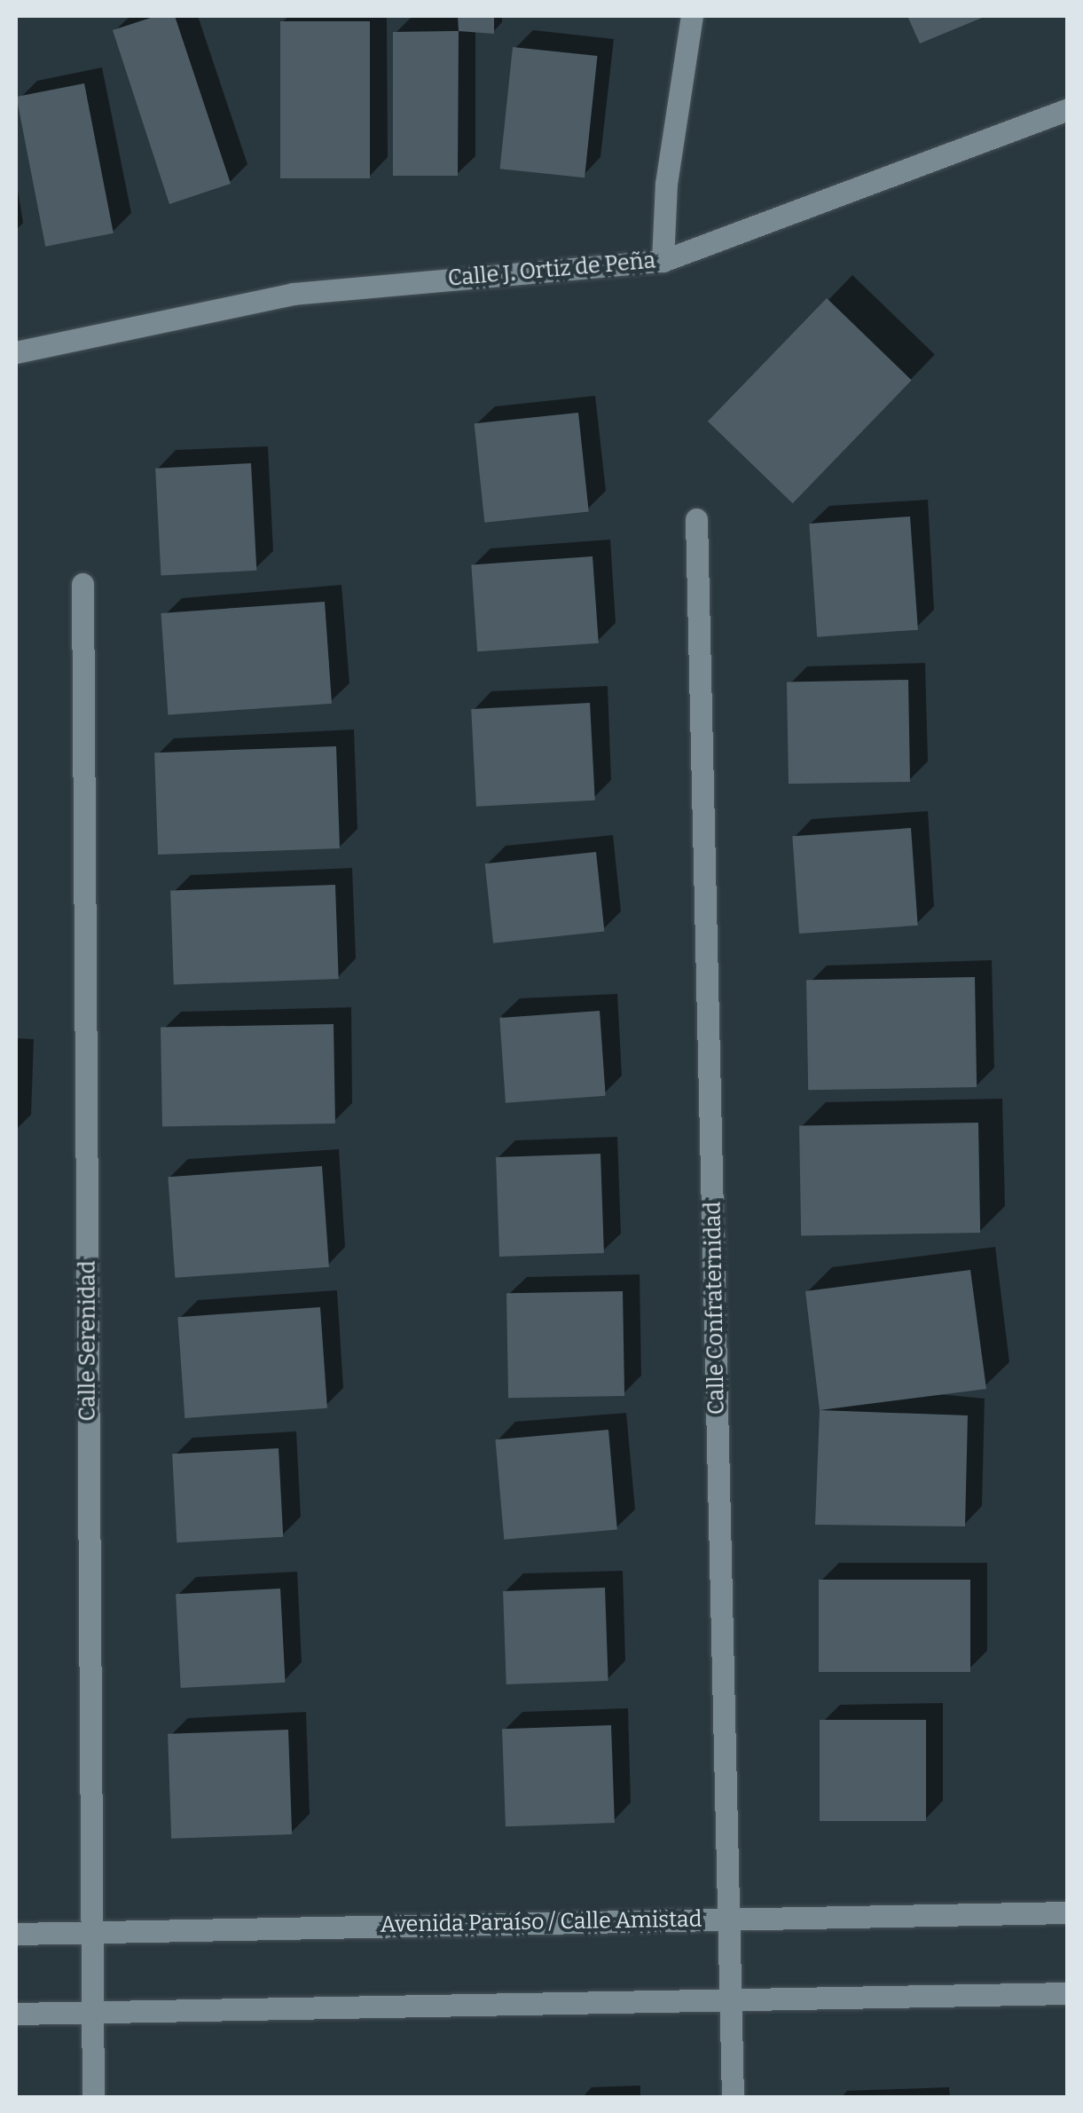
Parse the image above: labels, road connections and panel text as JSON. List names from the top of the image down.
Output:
{
  "streets": {
    "street": [
      "Calle J. Ortiz de Peña",
      "Calle Confraternidad",
      "Calle Serenidad",
      "Avenida Paraíso / Calle Amistad"
    ]
  },
  "crossings": [
    ["Calle Confraternidad", "Avenida Paraíso / Calle Amistad"],
    ["Calle Serenidad", "Avenida Paraíso / Calle Amistad"]
  ]
}
